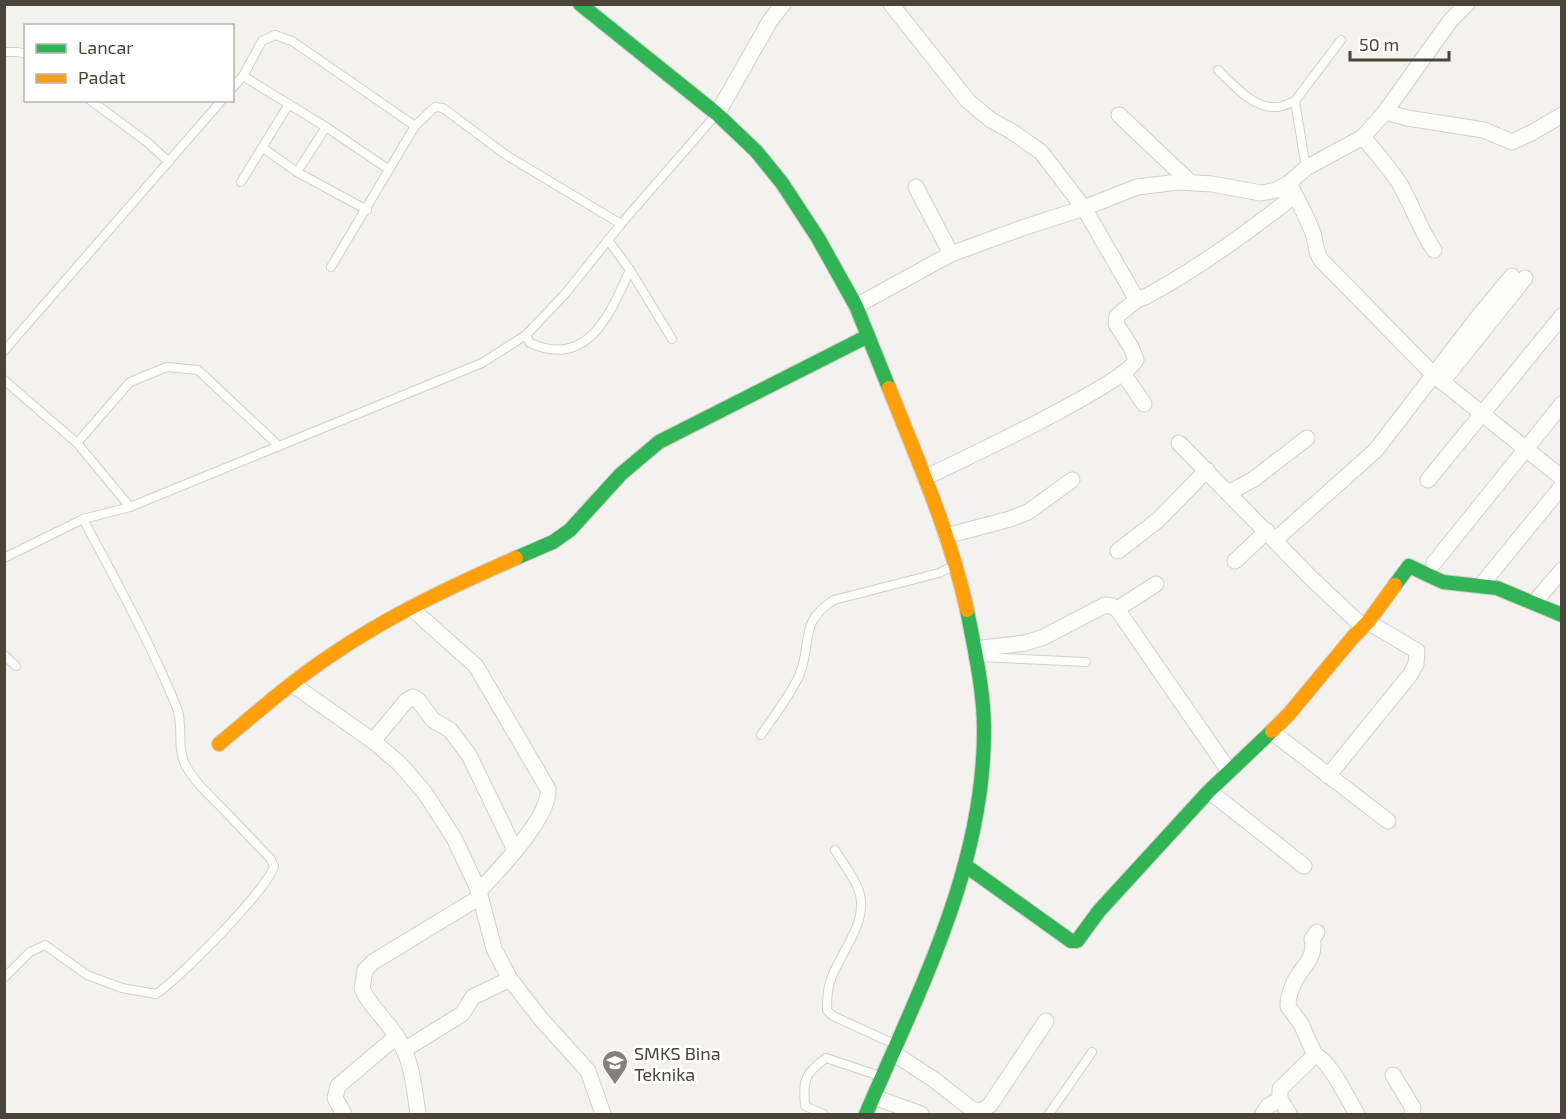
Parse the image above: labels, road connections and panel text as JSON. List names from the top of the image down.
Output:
{
  "places": {
    "school or university": ["SMKS Bina Teknika"]
  },
  "legend": ["Lancar", "Padat"],
  "scale_bar": "50 m"
}
